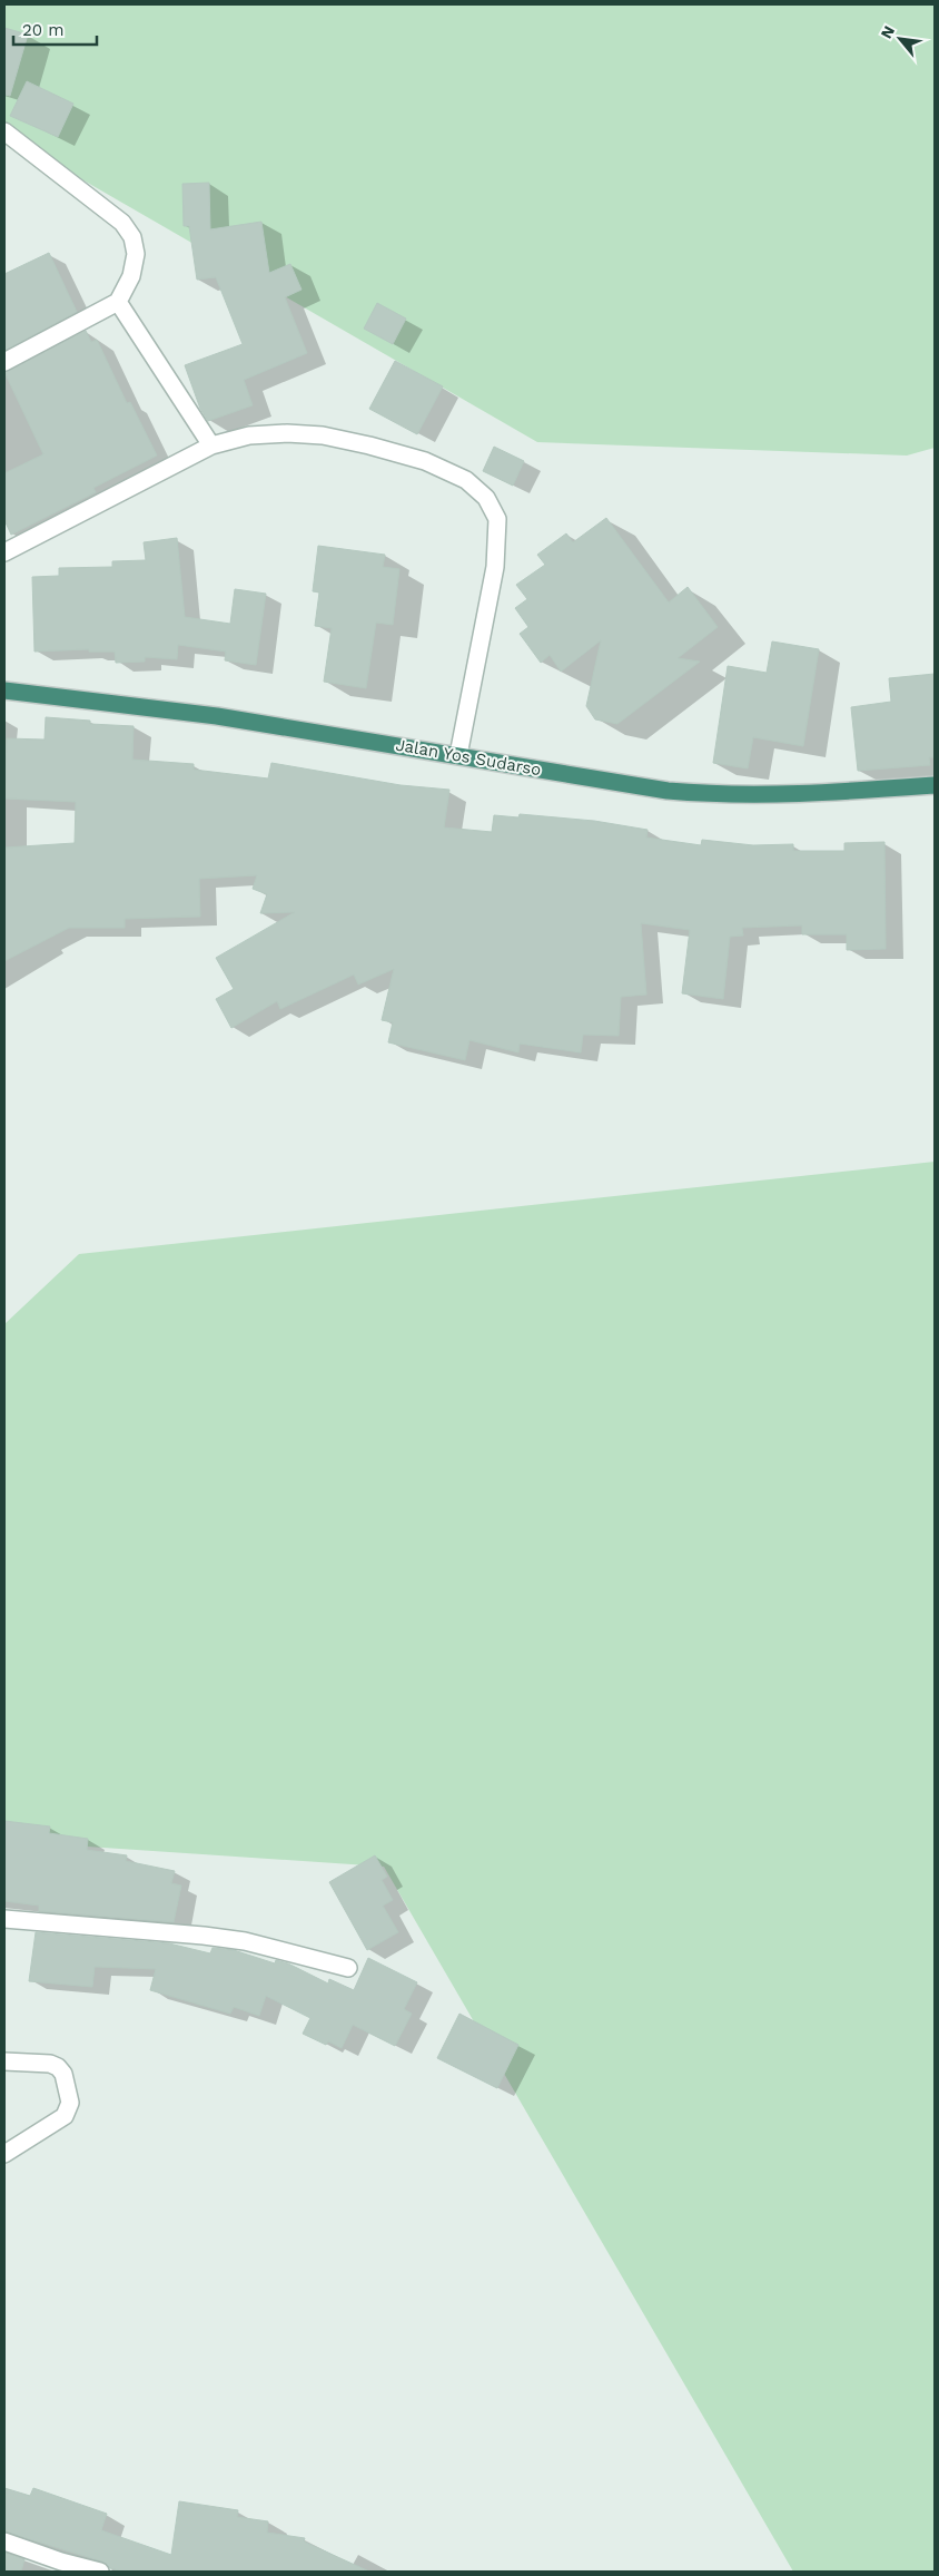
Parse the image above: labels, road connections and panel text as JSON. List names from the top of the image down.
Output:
{
  "streets": {
    "highway": ["Jalan Yos Sudarso"]
  },
  "scale_bar": "20 m",
  "north": "top left"
}
